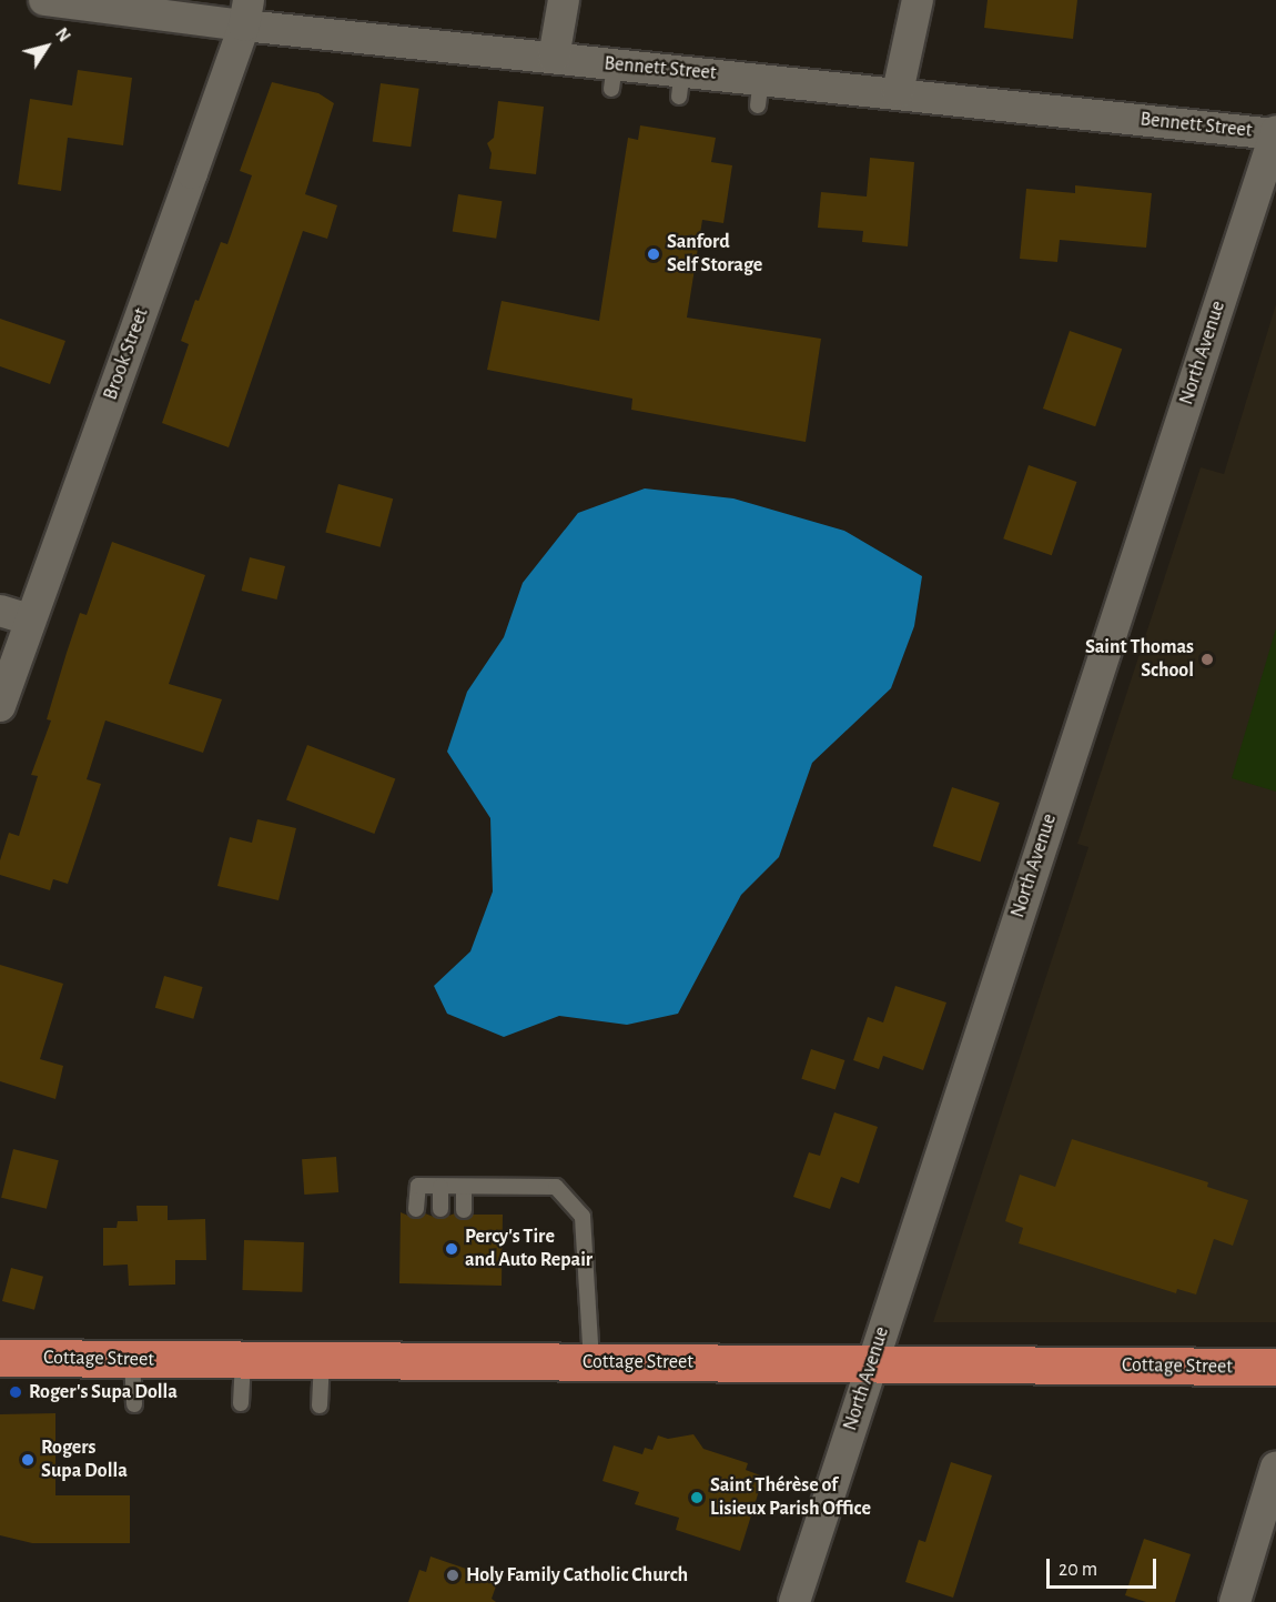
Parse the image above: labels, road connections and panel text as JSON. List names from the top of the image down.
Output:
{
  "streets": {
    "highway": ["Cottage Street"],
    "street": ["Bennett Street", "North Avenue", "Brook Street"]
  },
  "crossings": [
    ["Bennett Street", "North Avenue"],
    ["Bennett Street", "Brook Street"],
    ["North Avenue", "Cottage Street"]
  ],
  "places": [
    "Sanford Self Storage",
    "Saint Thomas School",
    "Percy's Tire and Auto Repair",
    "Roger's Supa Dolla",
    "Rogers Supa Dolla",
    "Saint Thérèse of Lisieux Parish Office",
    "Holy Family Catholic Church"
  ],
  "scale_bar": "20 m",
  "north": "top right"
}
